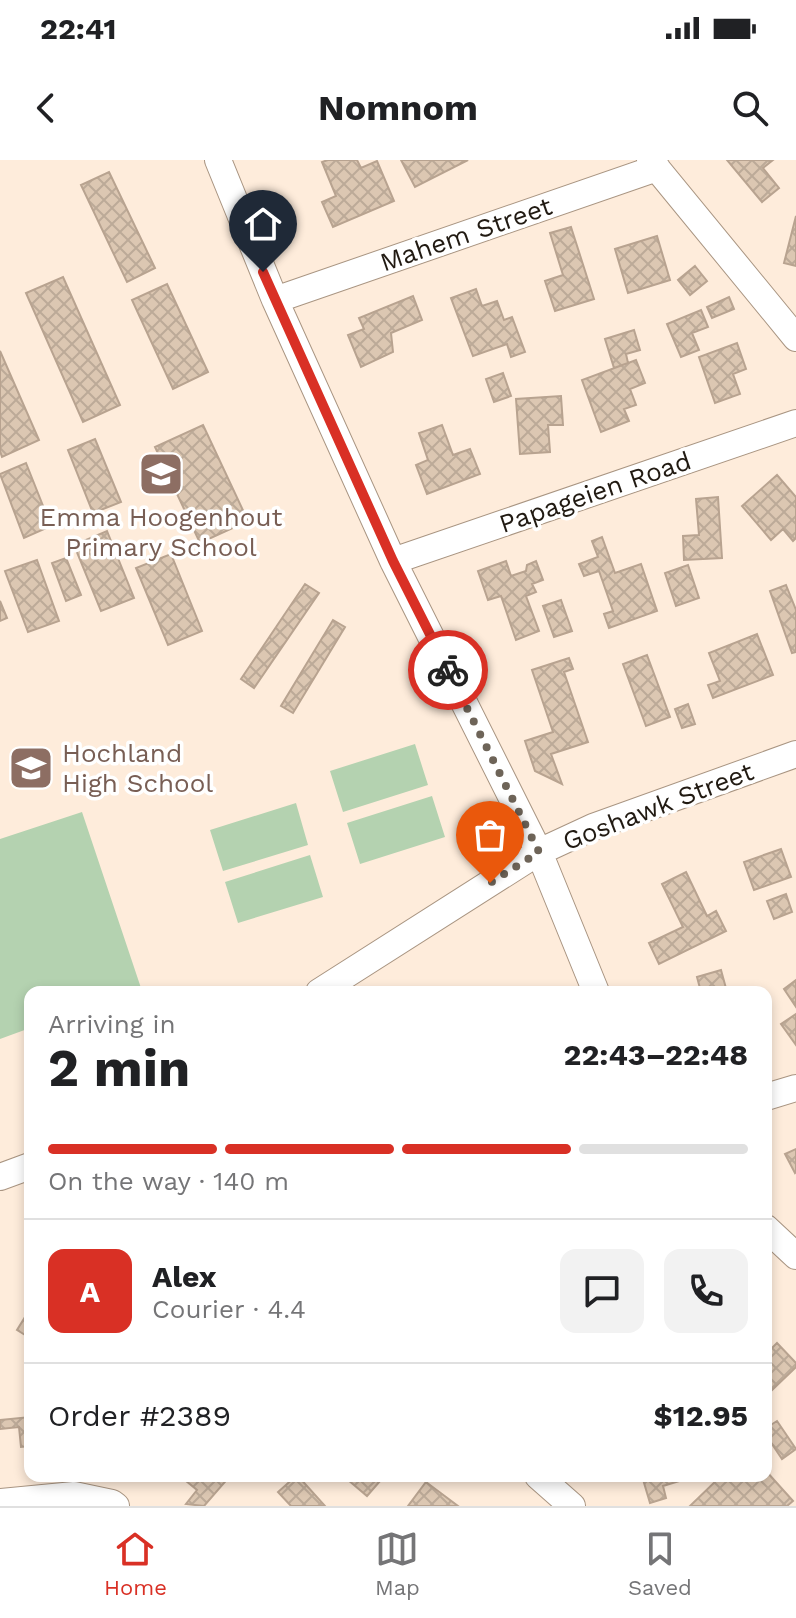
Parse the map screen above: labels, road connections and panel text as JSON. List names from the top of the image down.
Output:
{
  "streets": {
    "street": ["Mahem Street", "Papageien Road", "Goshawk Street"]
  },
  "places": {
    "school or university": ["Emma Hoogenhout Primary School", "Hochland High School"]
  },
  "page": {
    "status": "22:41",
    "header": "Nomnom",
    "heading": ["2 min", "Arriving in", "22:43–22:48"],
    "panel": [
      "Alex",
      "Courier · 4.4",
      "Order #2389",
      "$12.95"
    ],
    "bar": "On the way · 140 m",
    "round": "A",
    "tabs": ["Home", "Map", "Saved"]
  }
}
